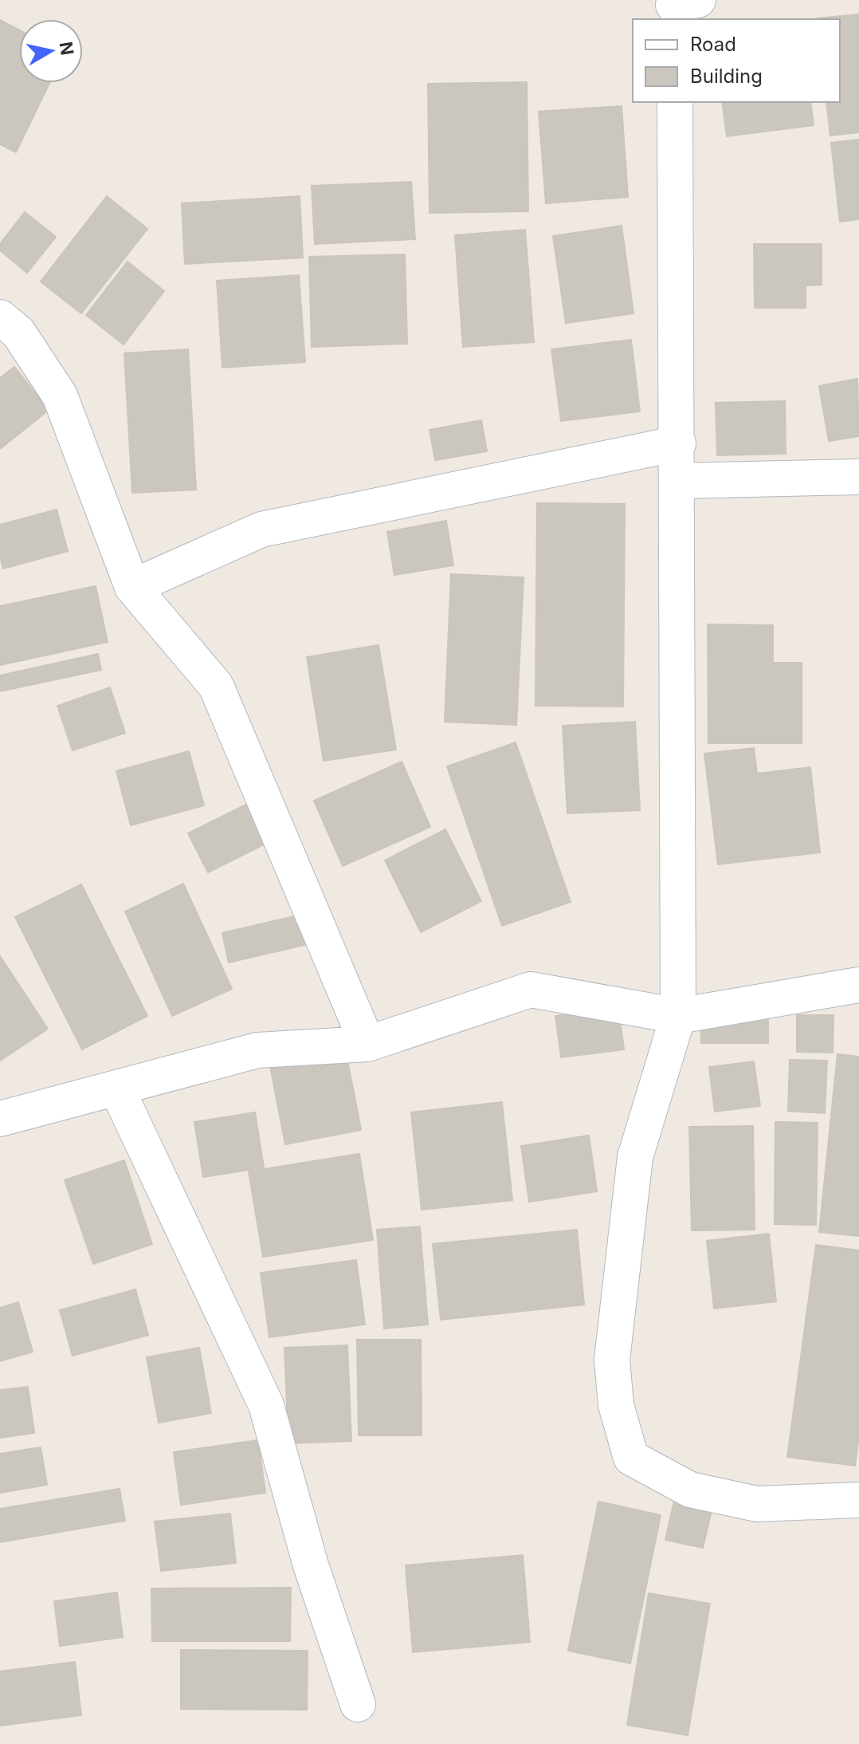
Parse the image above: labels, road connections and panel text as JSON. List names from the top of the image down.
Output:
{
  "legend": ["Road", "Building"],
  "north": "right"
}
